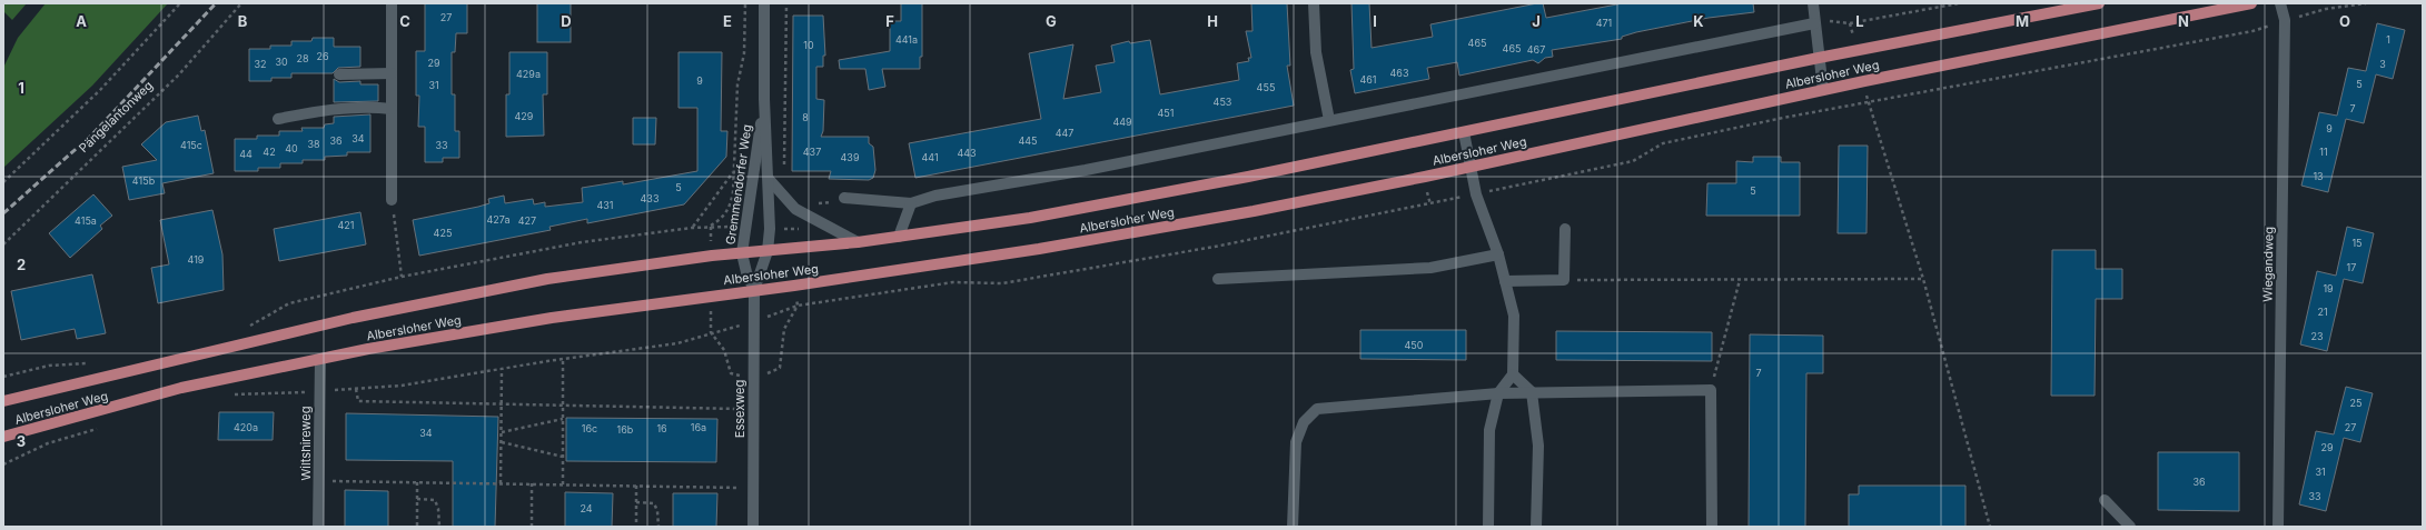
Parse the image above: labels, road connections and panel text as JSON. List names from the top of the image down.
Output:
{
  "streets": {
    "main road": ["Albersloher Weg"],
    "street": [
      "Gremmendorfer Weg",
      "Wiegandweg",
      "Essexweg",
      "Wiltshireweg"
    ],
    "path": ["Pängelantonweg"]
  },
  "crossings": [
    ["Albersloher Weg", "Gremmendorfer Weg"],
    ["Albersloher Weg", "Essexweg"],
    ["Albersloher Weg", "Wiltshireweg"],
    ["Gremmendorfer Weg", "Essexweg"]
  ],
  "house_numbers": [
    "27",
    "471",
    "441a",
    "1",
    "465",
    "10",
    "465",
    "467",
    "26",
    "28",
    "30",
    "29",
    "32",
    "3",
    "463",
    "429a",
    "461",
    "9",
    "5",
    "31",
    "455",
    "453",
    "7",
    "451",
    "429",
    "8",
    "449",
    "9",
    "447",
    "34",
    "36",
    "445",
    "38",
    "415c",
    "33",
    "40",
    "42",
    "437",
    "11",
    "443",
    "44",
    "439",
    "441",
    "13",
    "415b",
    "5",
    "5",
    "433",
    "431",
    "427a",
    "415a",
    "427",
    "421",
    "425",
    "15",
    "419",
    "17",
    "19",
    "21",
    "23",
    "450",
    "7",
    "25",
    "420a",
    "16a",
    "27",
    "16c",
    "16",
    "16b",
    "34",
    "29",
    "31",
    "36",
    "33",
    "24"
  ],
  "grid": {
    "columns": [
      "A",
      "B",
      "C",
      "D",
      "E",
      "F",
      "G",
      "H",
      "I",
      "J",
      "K",
      "L",
      "M",
      "N",
      "O"
    ],
    "rows": ["1", "2", "3"]
  }
}
